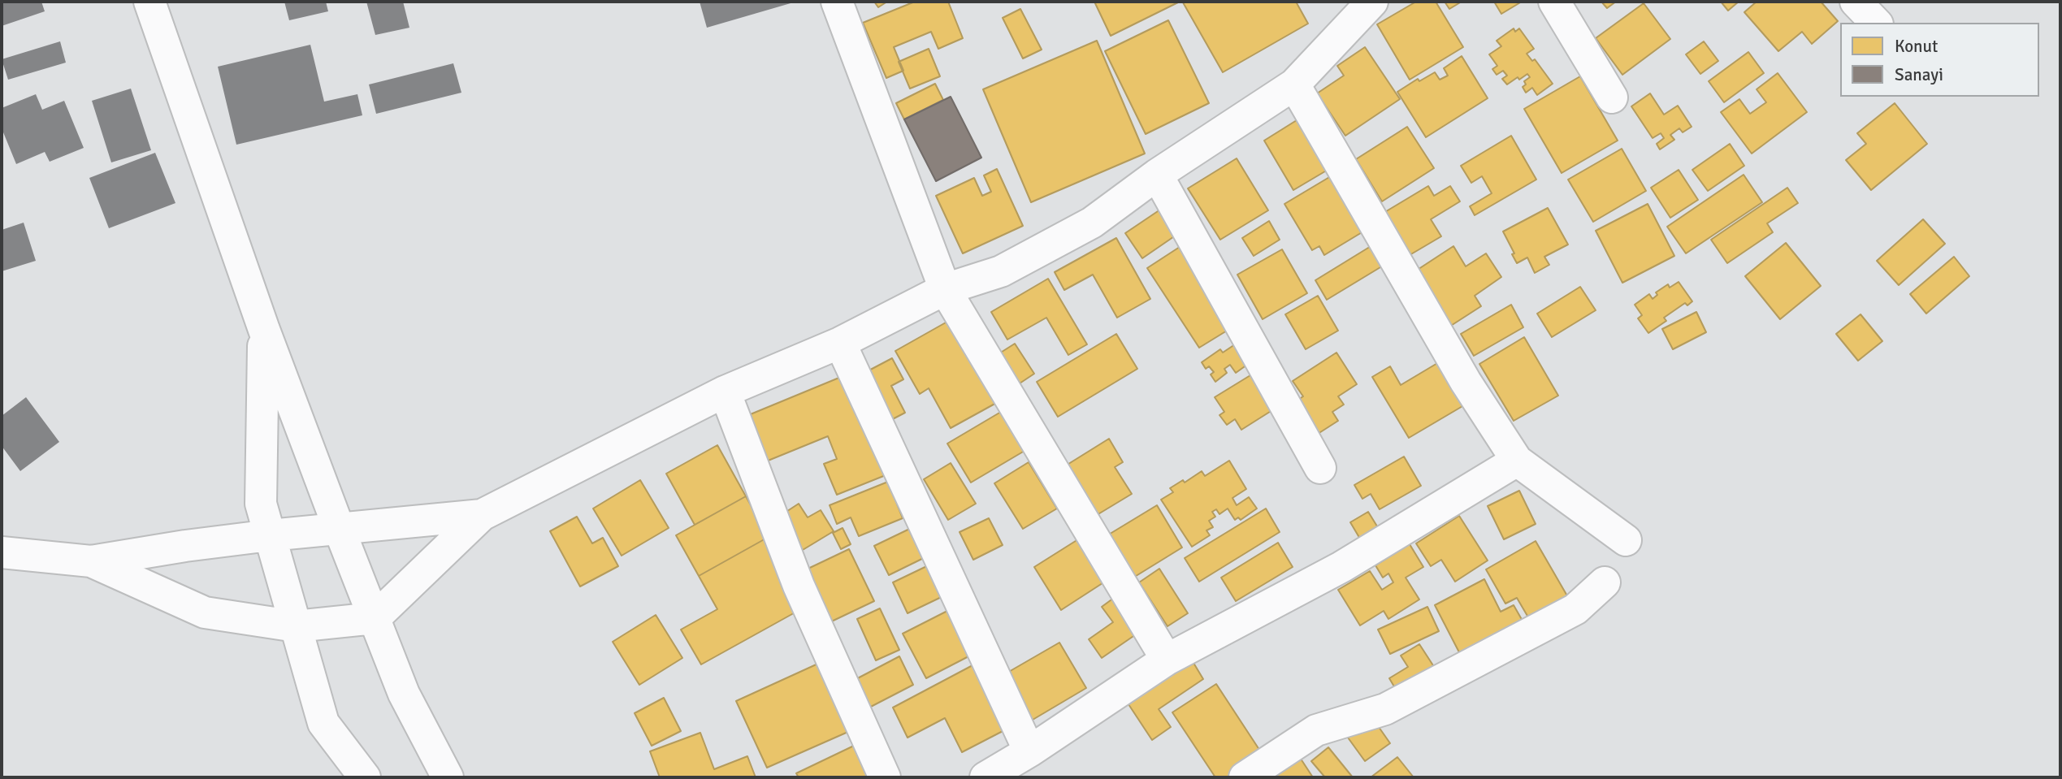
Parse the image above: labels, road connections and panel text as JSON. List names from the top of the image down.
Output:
{
  "legend": ["Konut", "Sanayi"]
}
